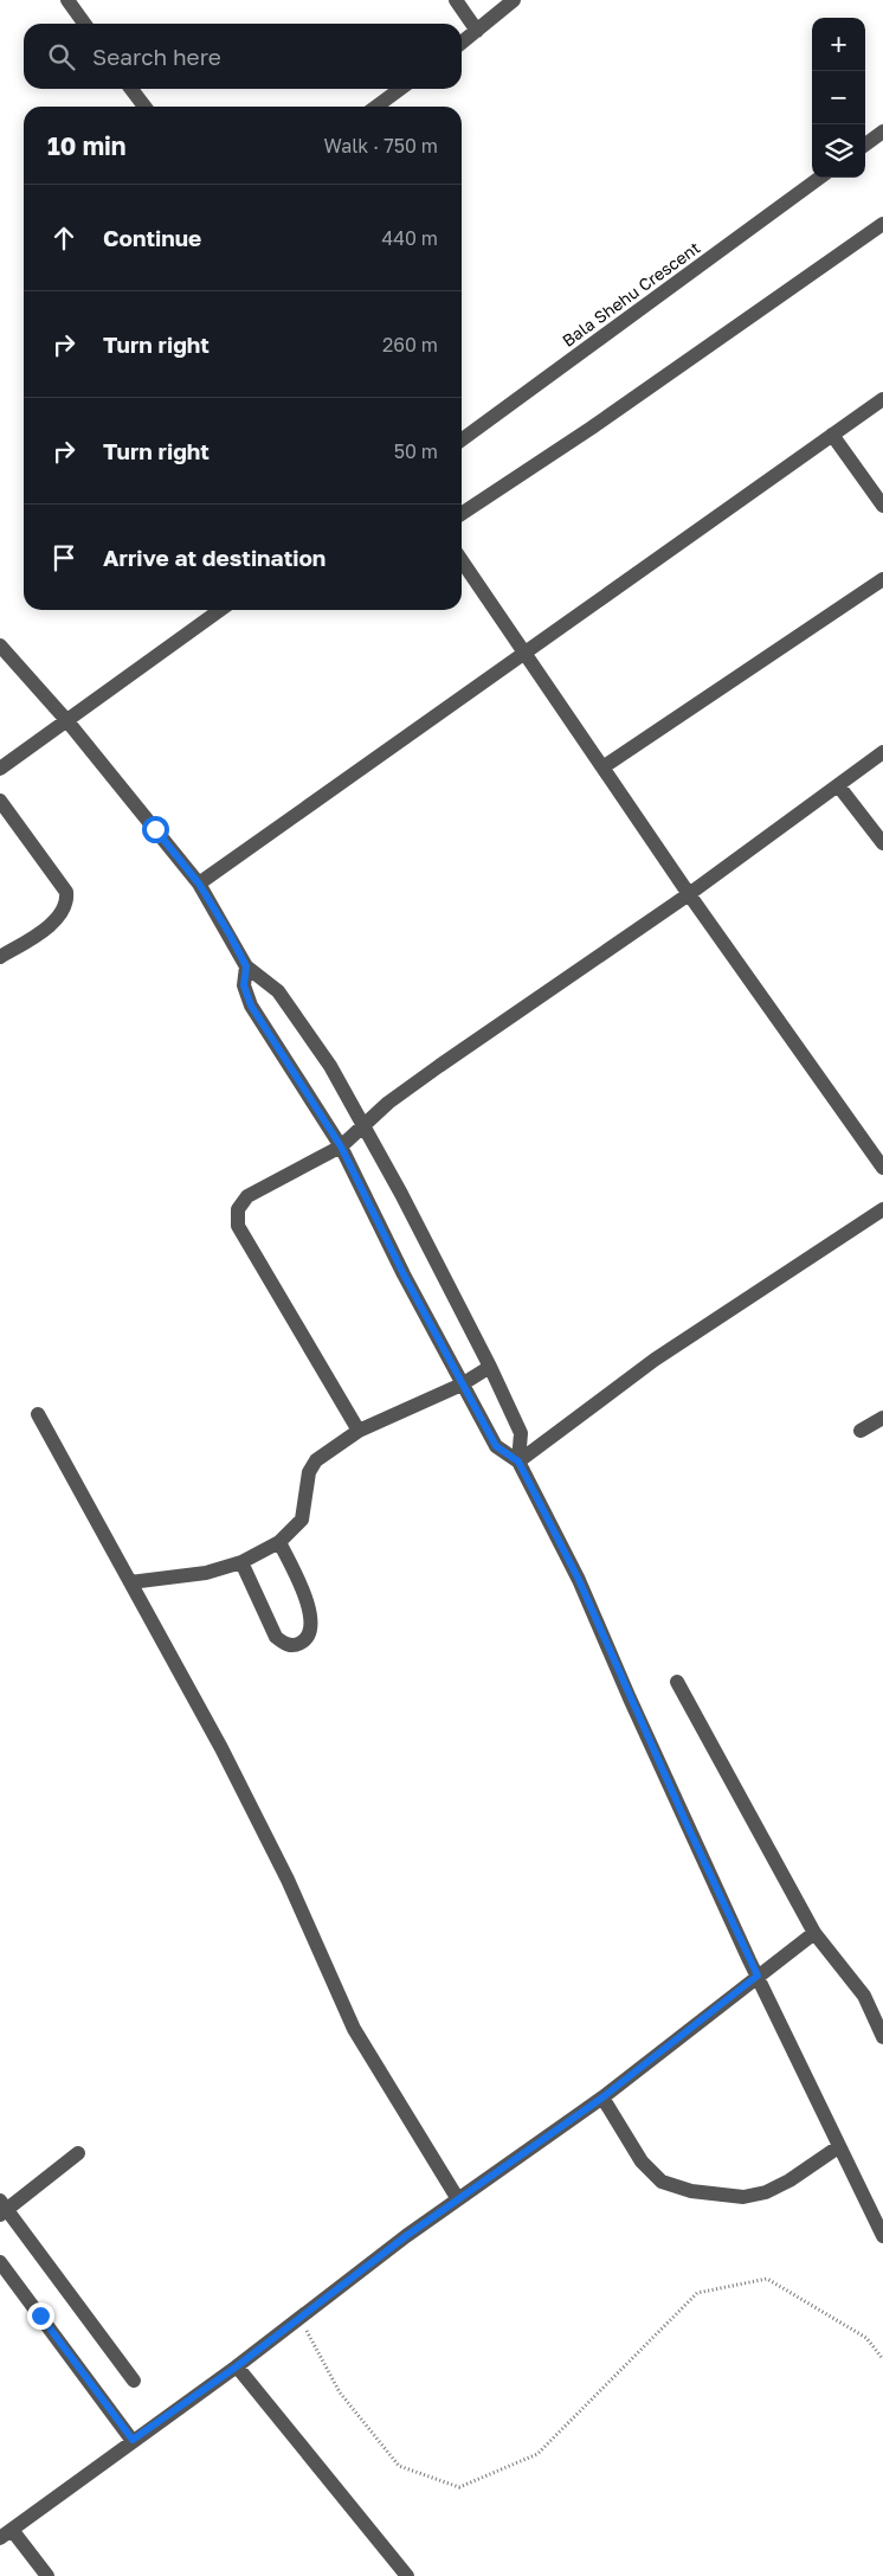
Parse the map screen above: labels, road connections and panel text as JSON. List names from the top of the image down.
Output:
{
  "streets": {
    "street": ["Bala Shehu Crescent"]
  },
  "page": {
    "map_buttons": ["+", "−"],
    "search": "Search here",
    "heading": ["10 min", "Walk · 750 m"],
    "list": [
      ["Continue", "440 m"],
      ["Turn right", "260 m"],
      ["Turn right", "50 m"],
      "Arrive at destination"
    ]
  }
}
